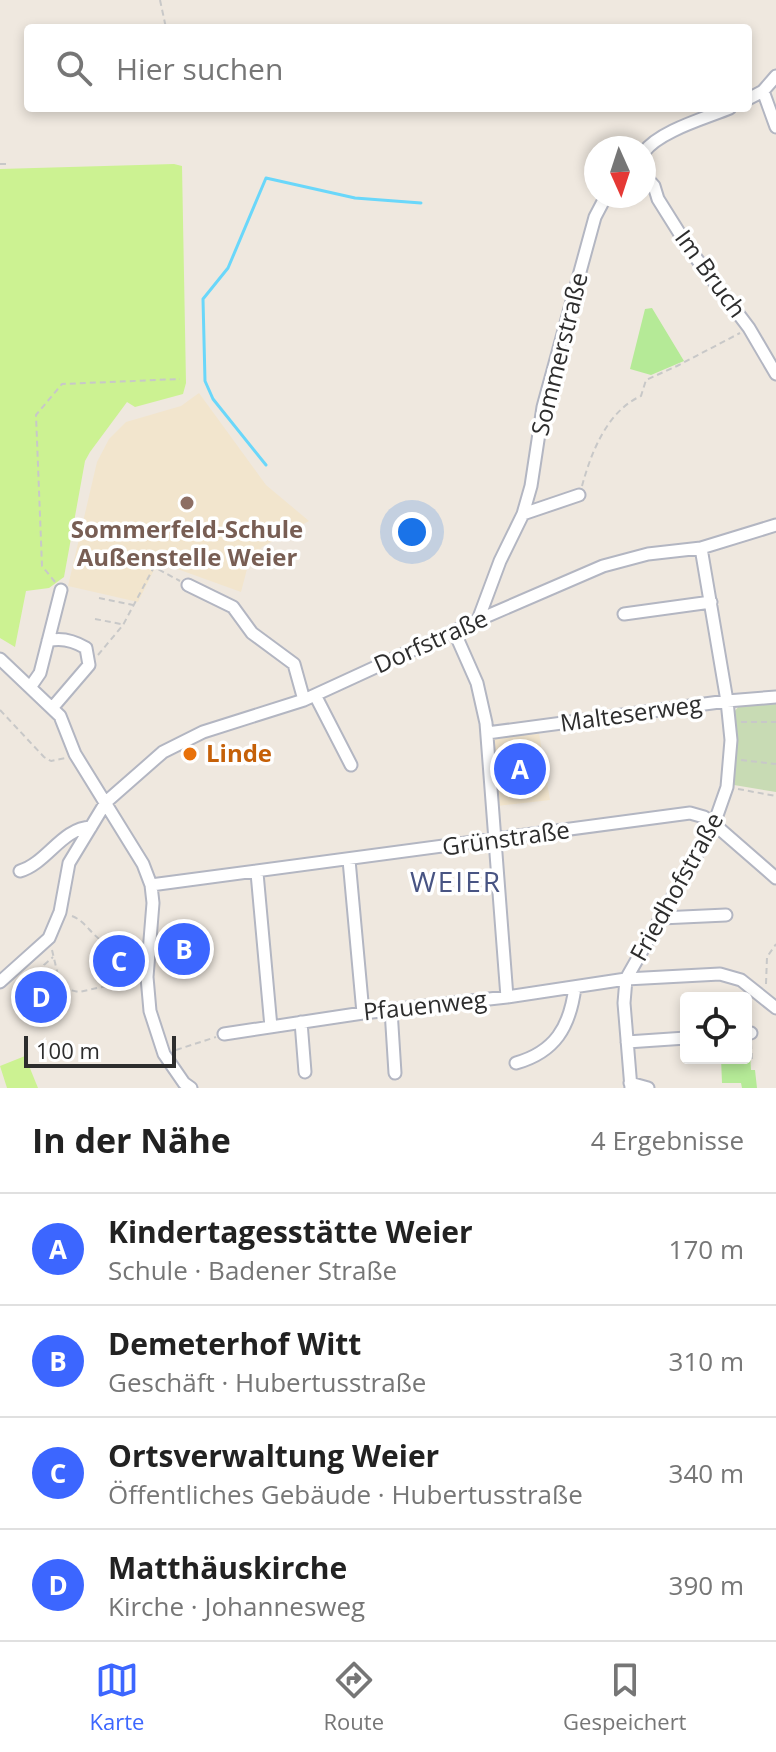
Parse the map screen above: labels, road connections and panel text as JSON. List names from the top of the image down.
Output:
{
  "streets": {
    "street": [
      "Im Bruch",
      "Sommerstraße",
      "Dorfstraße",
      "Malteserweg",
      "Grünstraße",
      "Friedhofstraße",
      "Pfauenweg"
    ]
  },
  "crossings": [
    ["Sommerstraße", "Dorfstraße"],
    ["Dorfstraße", "Friedhofstraße"],
    ["Malteserweg", "Friedhofstraße"],
    ["Grünstraße", "Friedhofstraße"],
    ["Friedhofstraße", "Pfauenweg"]
  ],
  "districts": ["WEIER"],
  "places": ["Sommerfeld-Schule Außenstelle Weier", "Linde"],
  "scale_bar": "100 m",
  "north": "bottom",
  "page": {
    "search": "Hier suchen",
    "pins": [
      "A",
      "B",
      "C",
      "D"
    ],
    "scale": "100 m",
    "heading": ["In der Nähe", "4 Ergebnisse"],
    "list": [
      {
        "mark": "A",
        "name": "Kindertagesstätte Weier",
        "note": "Schule · Badener Straße",
        "value": "170 m"
      },
      {
        "mark": "B",
        "name": "Demeterhof Witt",
        "note": "Geschäft · Hubertusstraße",
        "value": "310 m"
      },
      {
        "mark": "C",
        "name": "Ortsverwaltung Weier",
        "note": "Öffentliches Gebäude · Hubertusstraße",
        "value": "340 m"
      },
      {
        "mark": "D",
        "name": "Matthäuskirche",
        "note": "Kirche · Johannesweg",
        "value": "390 m"
      }
    ],
    "nav": ["Karte", "Route", "Gespeichert"]
  }
}
